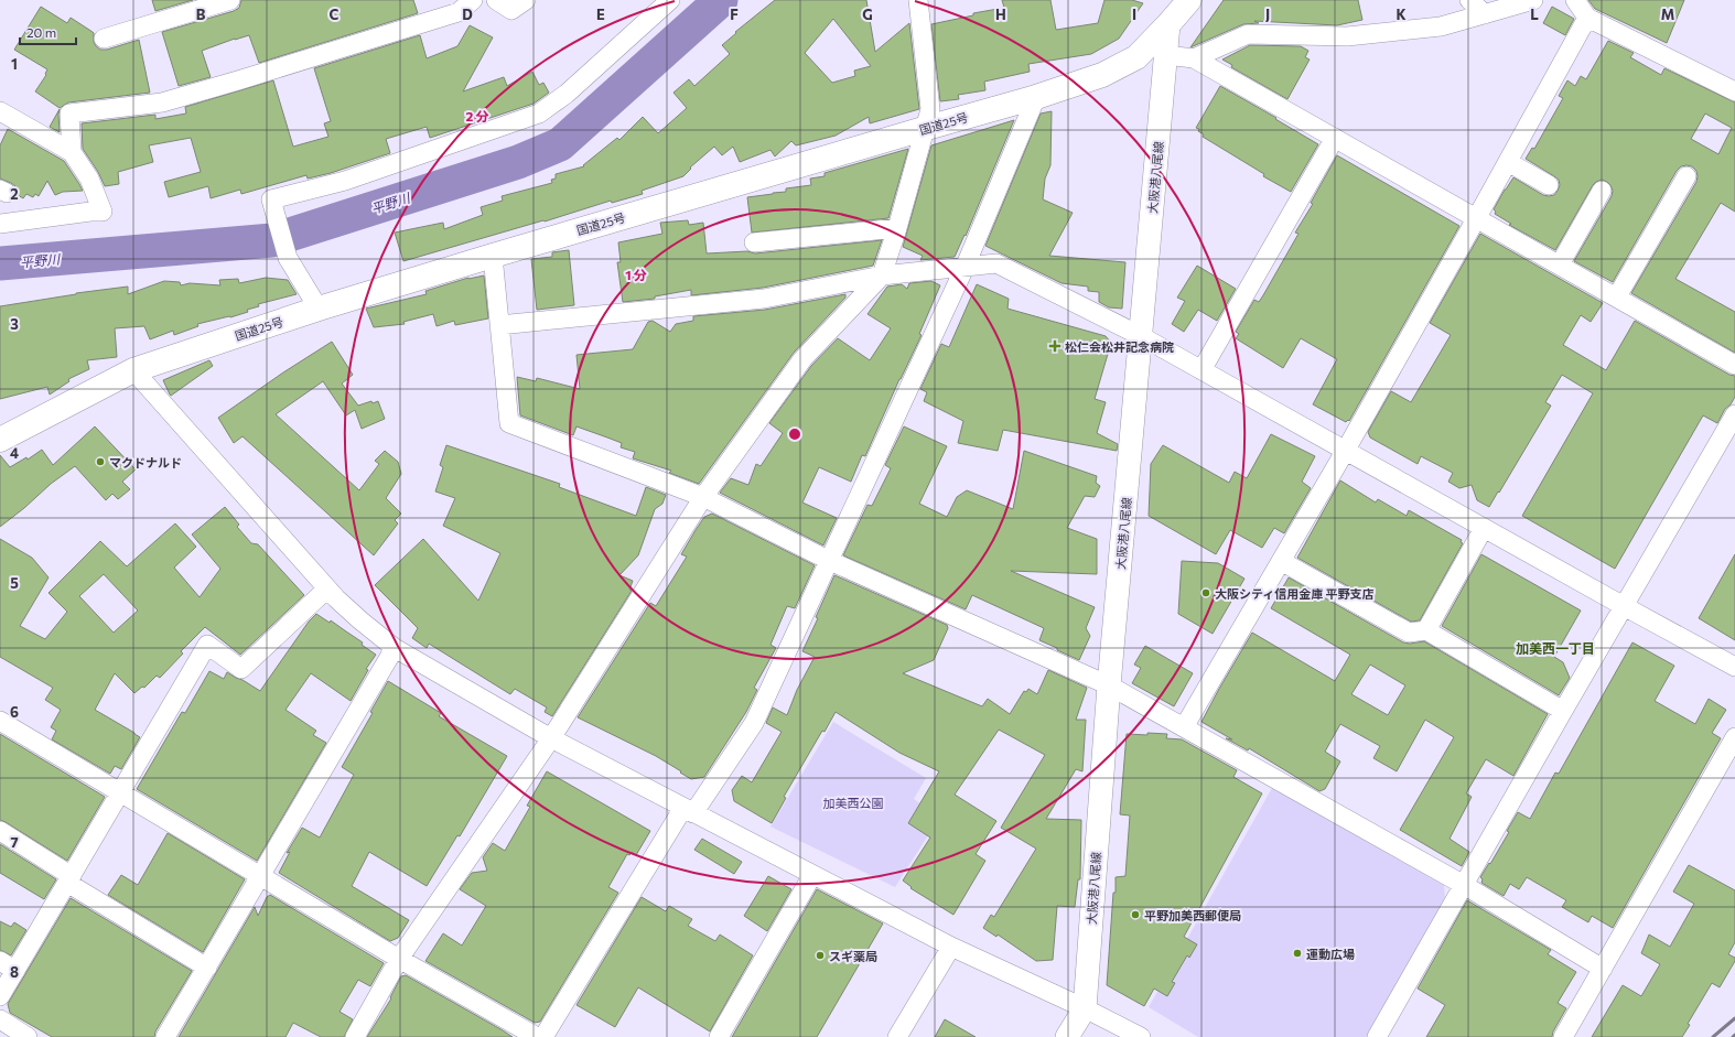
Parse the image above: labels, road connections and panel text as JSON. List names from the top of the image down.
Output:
{
  "streets": {
    "highway": ["国道25号"],
    "main road": ["大阪港八尾線"]
  },
  "crossings": [
    ["国道25号", "大阪港八尾線"]
  ],
  "districts": ["加美西一丁目"],
  "water": ["平野川"],
  "parks": ["加美西公園"],
  "places": {
    "health": ["松仁会松井記念病院"],
    "other": [
      "マクドナルド",
      "大阪シティ信用金庫 平野支店",
      "平野加美西郵便局",
      "運動広場",
      "スギ薬局"
    ]
  },
  "scale_bar": "20 m",
  "grid": {
    "columns": [
      "B",
      "C",
      "D",
      "E",
      "F",
      "G",
      "H",
      "I",
      "J",
      "K",
      "L",
      "M"
    ],
    "rows": [
      "1",
      "2",
      "3",
      "4",
      "5",
      "6",
      "7",
      "8"
    ]
  },
  "rings": ["2 分", "1 分"]
}
